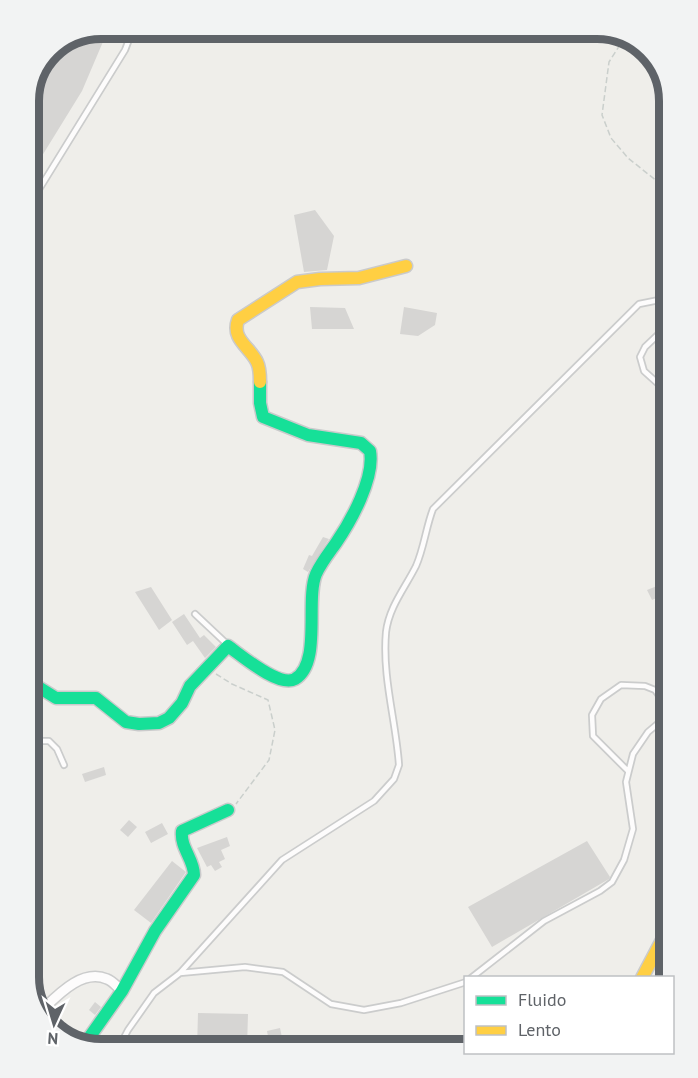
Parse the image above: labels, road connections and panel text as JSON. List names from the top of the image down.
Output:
{
  "legend": ["Fluido", "Lento"],
  "north": "bottom"
}
